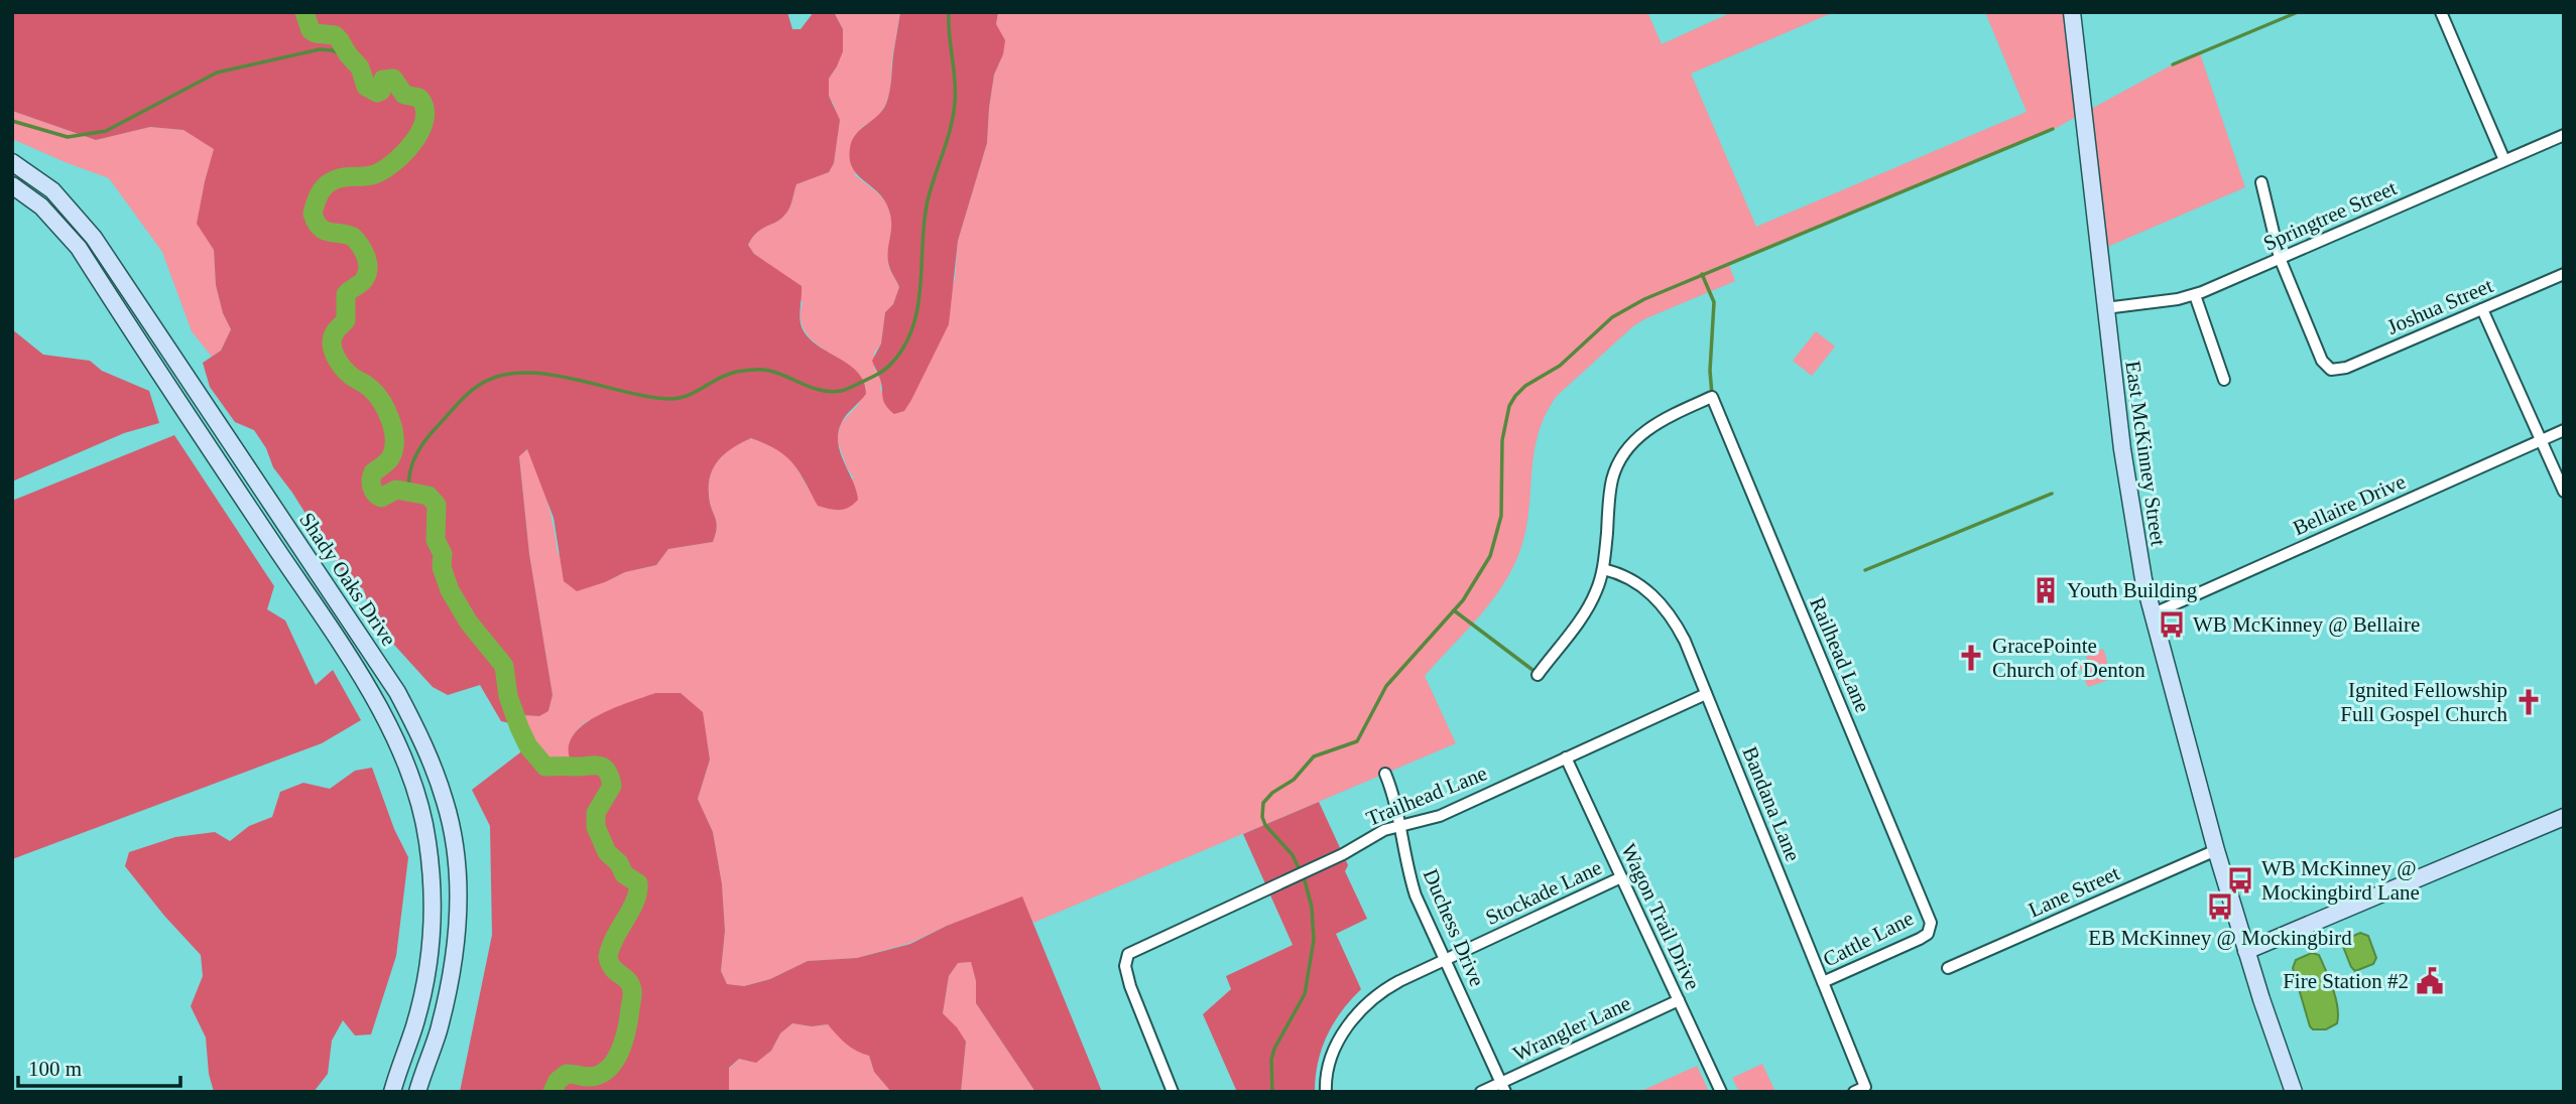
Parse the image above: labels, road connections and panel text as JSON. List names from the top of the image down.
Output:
{
  "streets": {
    "street": [
      "Springtree Street",
      "Joshua Street",
      "East McKinney Street",
      "Bellaire Drive",
      "Shady Oaks Drive",
      "Railhead Lane",
      "Trailhead Lane",
      "Bandana Lane",
      "Lane Street",
      "Stockade Lane",
      "Wagon Trail Drive",
      "Duchess Drive",
      "Cattle Lane",
      "Wrangler Lane"
    ]
  },
  "crossings": [
    ["Springtree Street", "Joshua Street"],
    ["Springtree Street", "East McKinney Street"],
    ["East McKinney Street", "Bellaire Drive"],
    ["East McKinney Street", "Lane Street"],
    ["Railhead Lane", "Bandana Lane"],
    ["Railhead Lane", "Cattle Lane"],
    ["Trailhead Lane", "Bandana Lane"],
    ["Trailhead Lane", "Wagon Trail Drive"],
    ["Trailhead Lane", "Duchess Drive"],
    ["Bandana Lane", "Cattle Lane"],
    ["Stockade Lane", "Wagon Trail Drive"],
    ["Stockade Lane", "Duchess Drive"],
    ["Wagon Trail Drive", "Wrangler Lane"],
    ["Duchess Drive", "Wrangler Lane"]
  ],
  "places": {
    "building": ["Youth Building"],
    "bus stop": ["WB McKinney @ Bellaire", "WB McKinney @ Mockingbird Lane", "EB McKinney @ Mockingbird"],
    "church": ["GracePointe Church of Denton", "Ignited Fellowship Full Gospel Church"],
    "public building": ["Fire Station #2"]
  },
  "scale_bar": "100 m"
}
